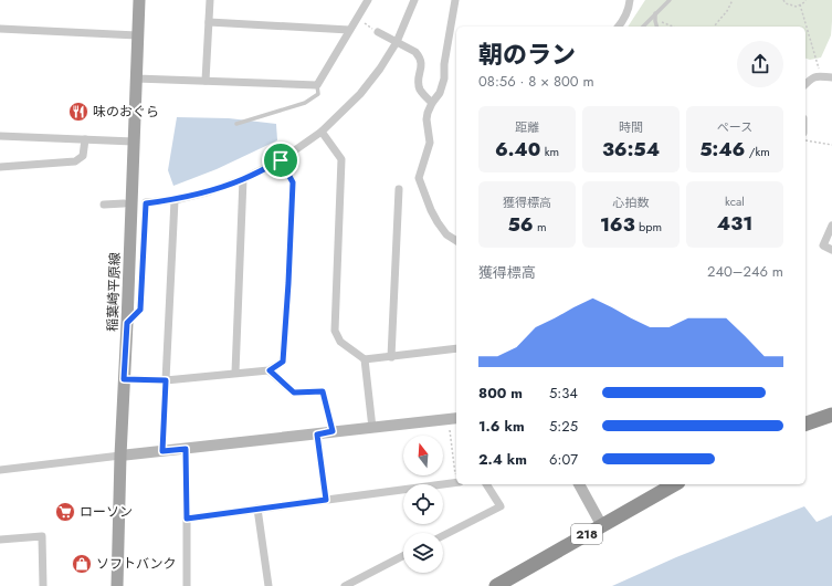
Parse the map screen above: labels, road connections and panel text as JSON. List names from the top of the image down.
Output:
{
  "streets": {
    "highway": ["218"],
    "main road": ["稲葉崎平原線"]
  },
  "places": {
    "restaurant": ["味のおぐら"],
    "supermarket": ["ローソン"],
    "shop": ["ソフトバンク"]
  },
  "north": "top",
  "page": {
    "heading": ["朝のラン", "08:56 · 8 × 800 m"],
    "stats": [
      ["距離", "6.40 km"],
      ["時間", "36:54"],
      ["ペース", "5:46 /km"],
      ["獲得標高", "56 m"],
      ["心拍数", "163 bpm"],
      ["kcal", "431"]
    ],
    "chart": ["獲得標高", "240–246 m"],
    "list": [
      {
        "name": "800 m",
        "note": "5:34"
      },
      {
        "name": "1.6 km",
        "note": "5:25"
      },
      {
        "name": "2.4 km",
        "note": "6:07"
      }
    ]
  }
}
